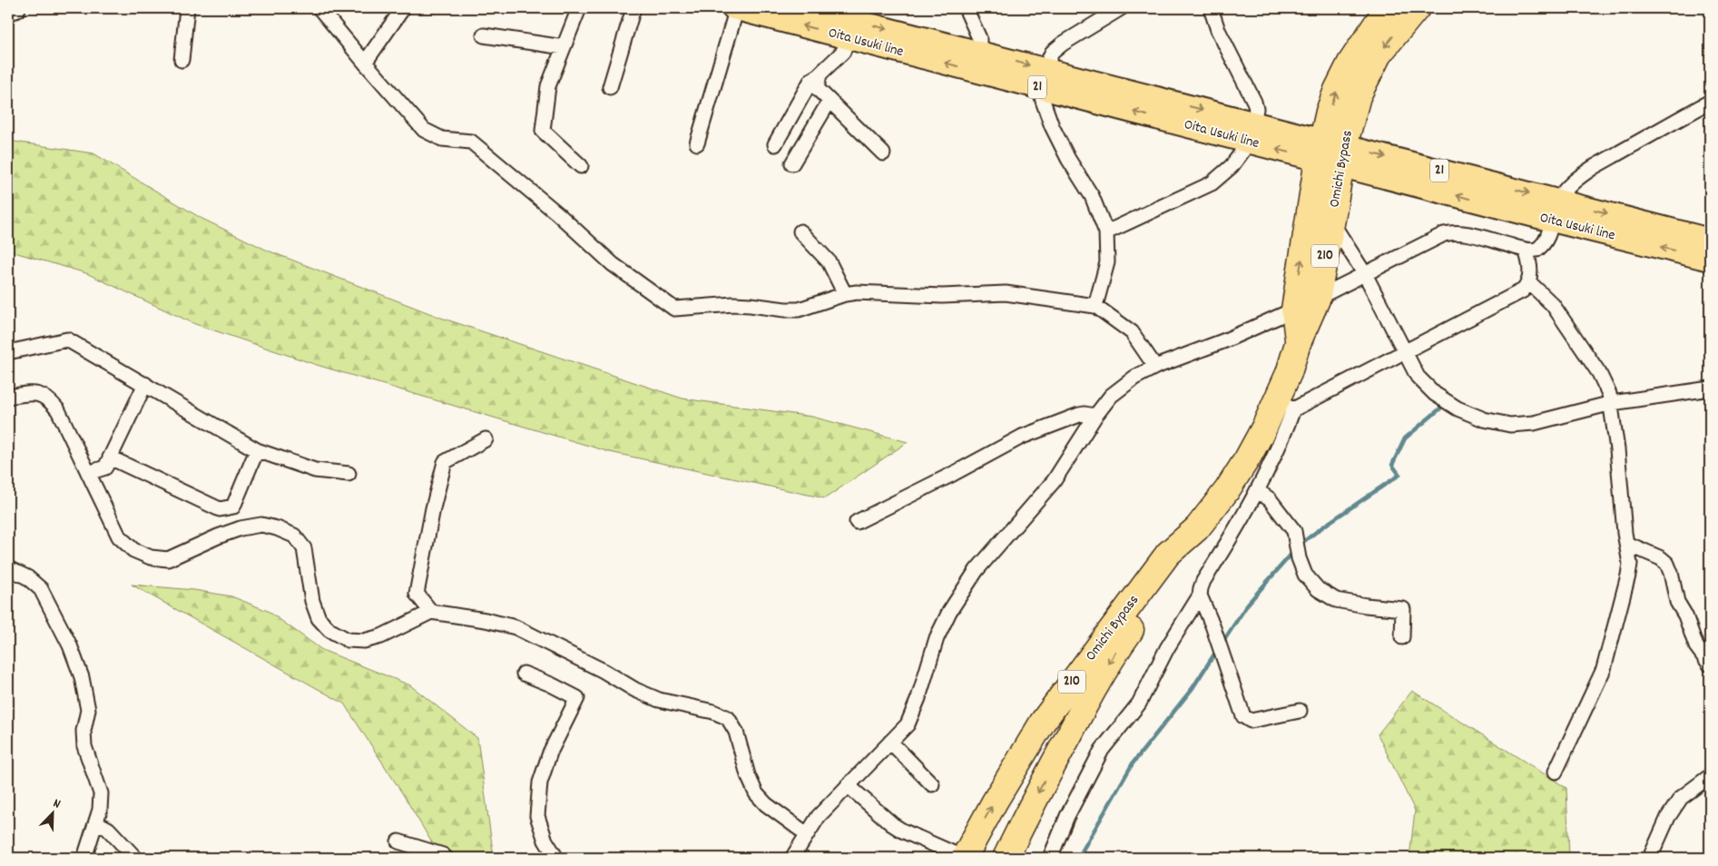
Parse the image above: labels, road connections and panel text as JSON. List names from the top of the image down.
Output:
{
  "streets": {
    "highway": ["Omichi Bypass", "210"],
    "main road": ["Oita Usuki line", "21"]
  },
  "crossings": [
    ["Oita Usuki line", "Omichi Bypass"]
  ],
  "north": "top right"
}
